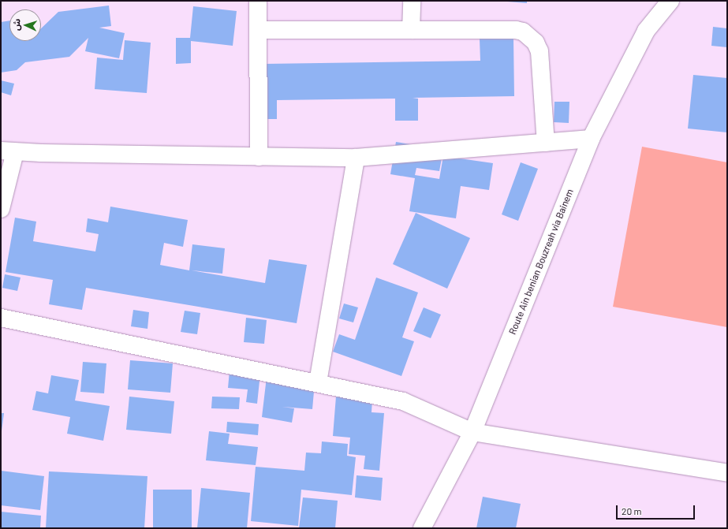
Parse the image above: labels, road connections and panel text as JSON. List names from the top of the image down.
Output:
{
  "streets": {
    "street": ["Route Ain benian Bouzreah via Bainem"]
  },
  "scale_bar": "20 m",
  "north": "left"
}
